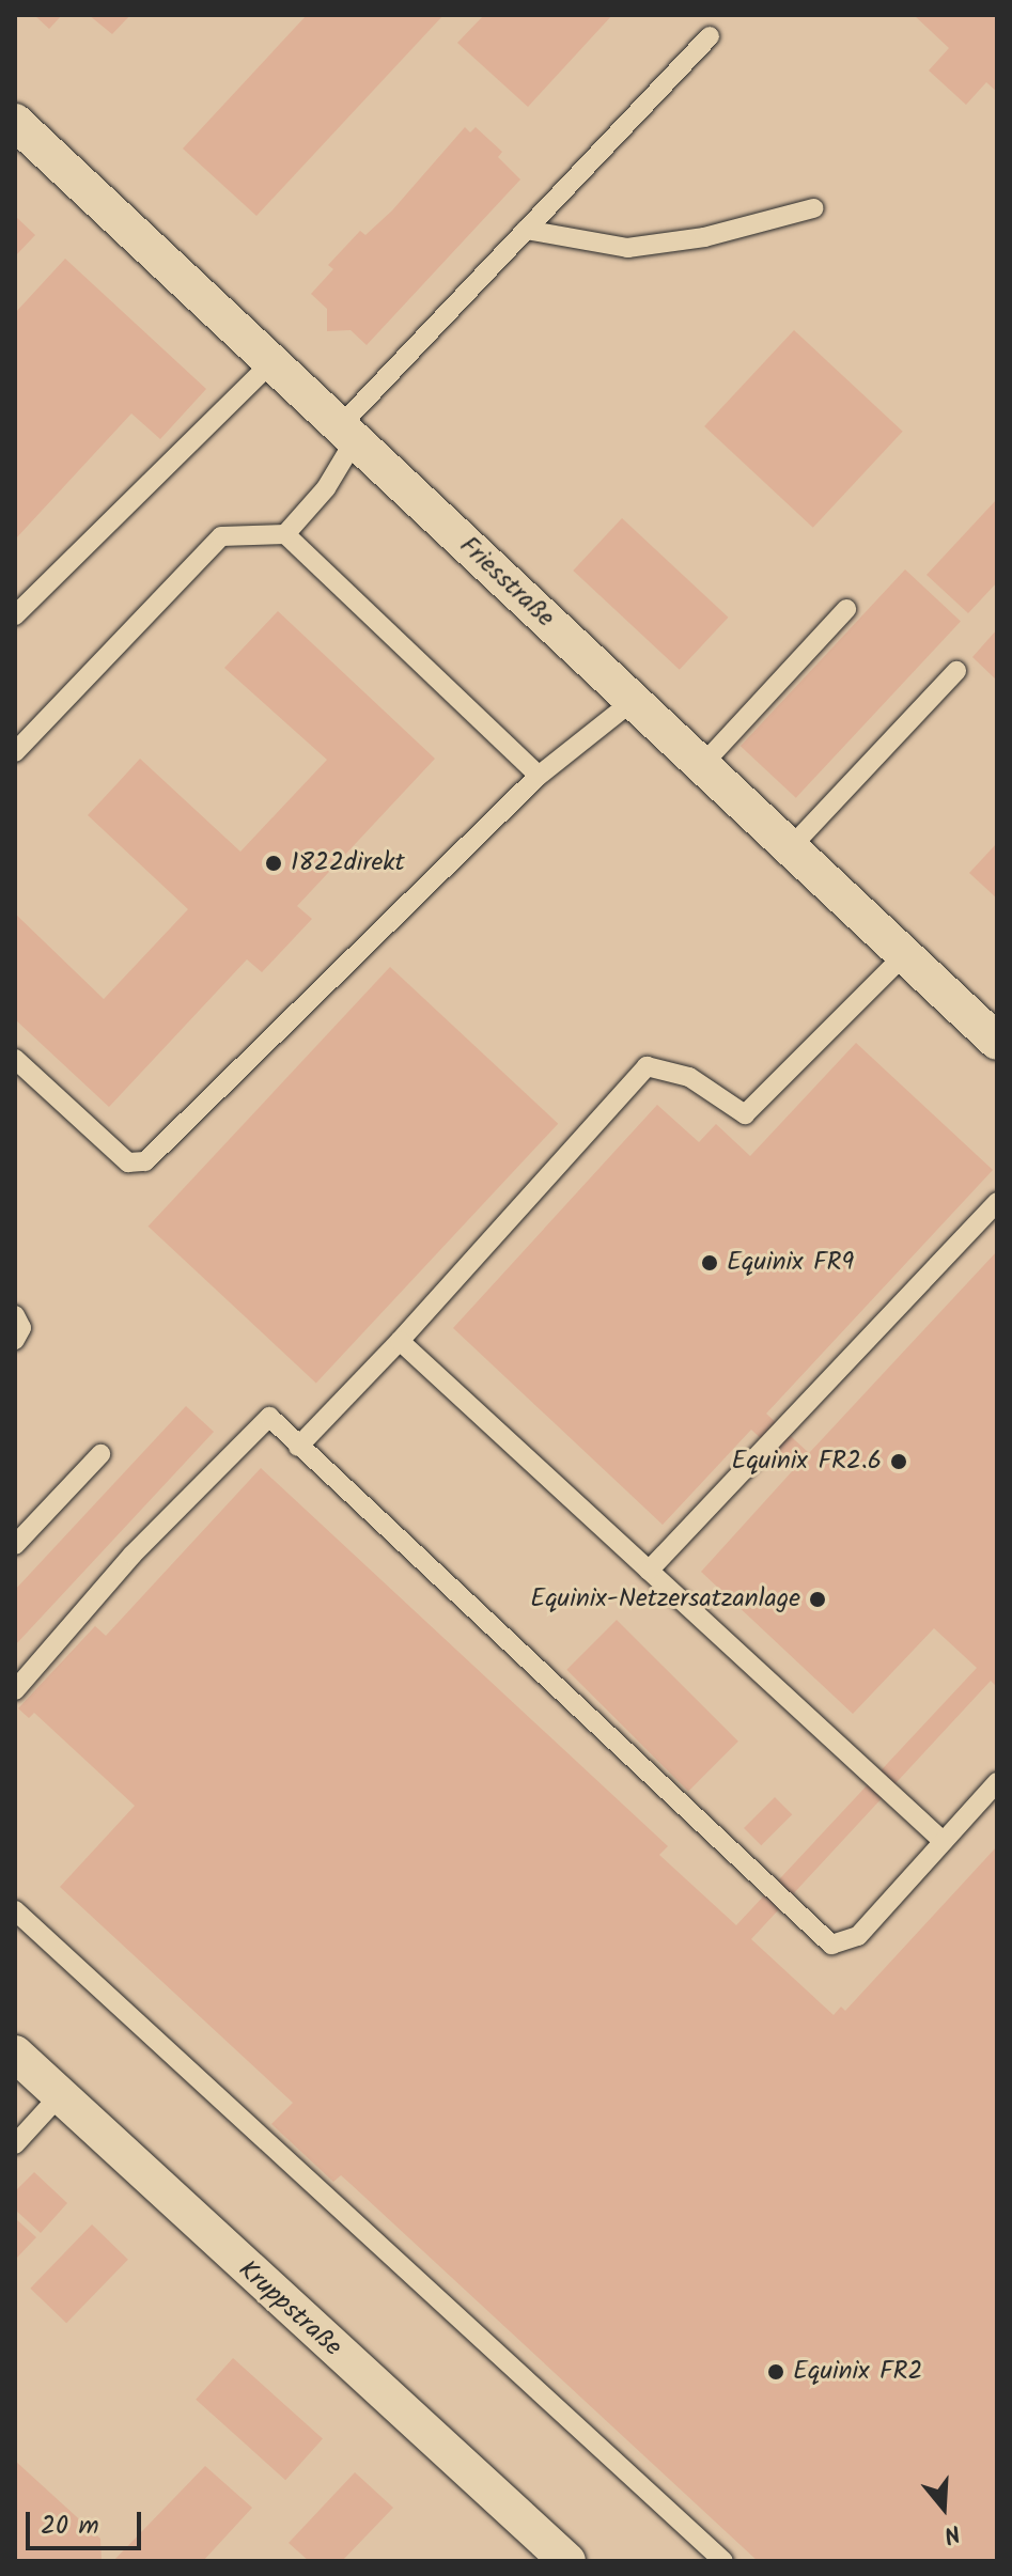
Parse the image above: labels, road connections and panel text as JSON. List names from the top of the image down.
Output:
{
  "streets": {
    "street": ["Friesstraße", "Kruppstraße"]
  },
  "places": [
    "1822direkt",
    "Equinix FR9",
    "Equinix FR2.6",
    "Equinix-Netzersatzanlage",
    "Equinix FR2"
  ],
  "scale_bar": "20 m",
  "north": "bottom"
}
